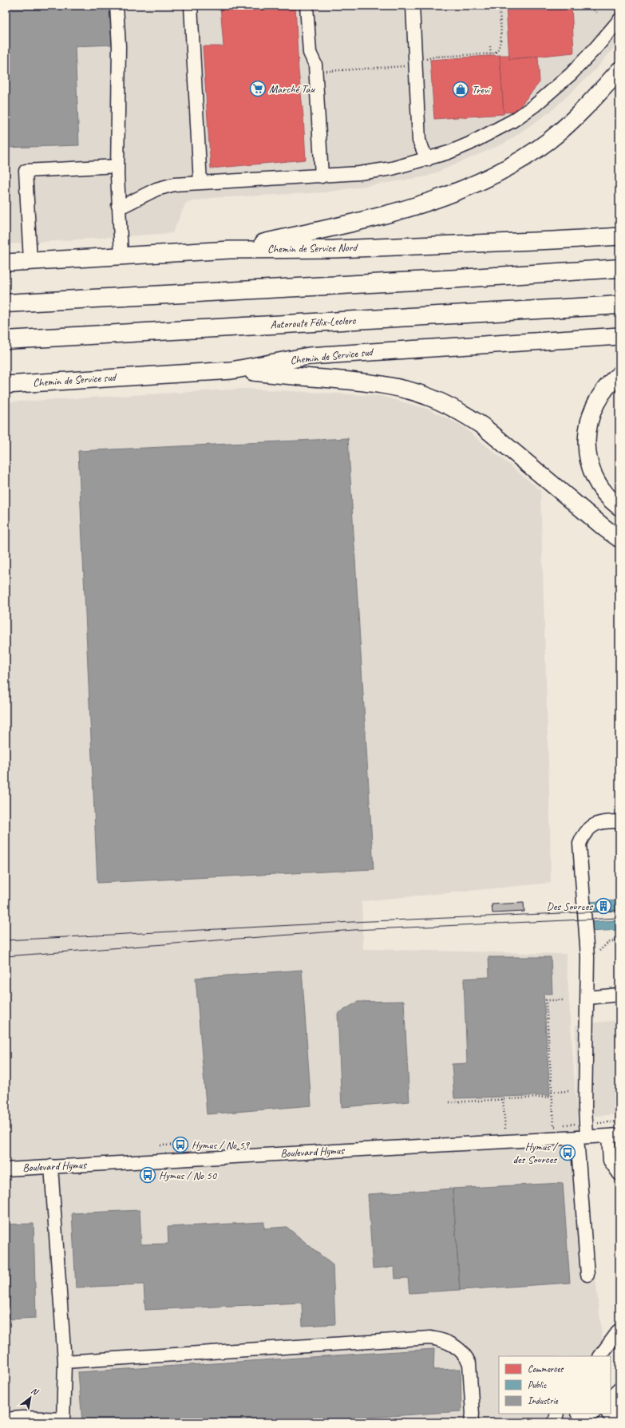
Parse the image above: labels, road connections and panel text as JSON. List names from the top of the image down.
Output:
{
  "streets": {
    "highway": ["Autoroute Félix-Leclerc"],
    "main road": ["Chemin de Service Nord", "Chemin de Service sud"],
    "street": ["Boulevard Hymus"]
  },
  "places": {
    "supermarket": ["Marché Tau"],
    "shop": ["Trevi"],
    "building": ["Des Sources"],
    "bus stop": ["Hymus / No 59", "Hymus / des Sources", "Hymus / No 50"]
  },
  "legend": ["Commerces", "Public", "Industrie"],
  "north": "top right"
}
